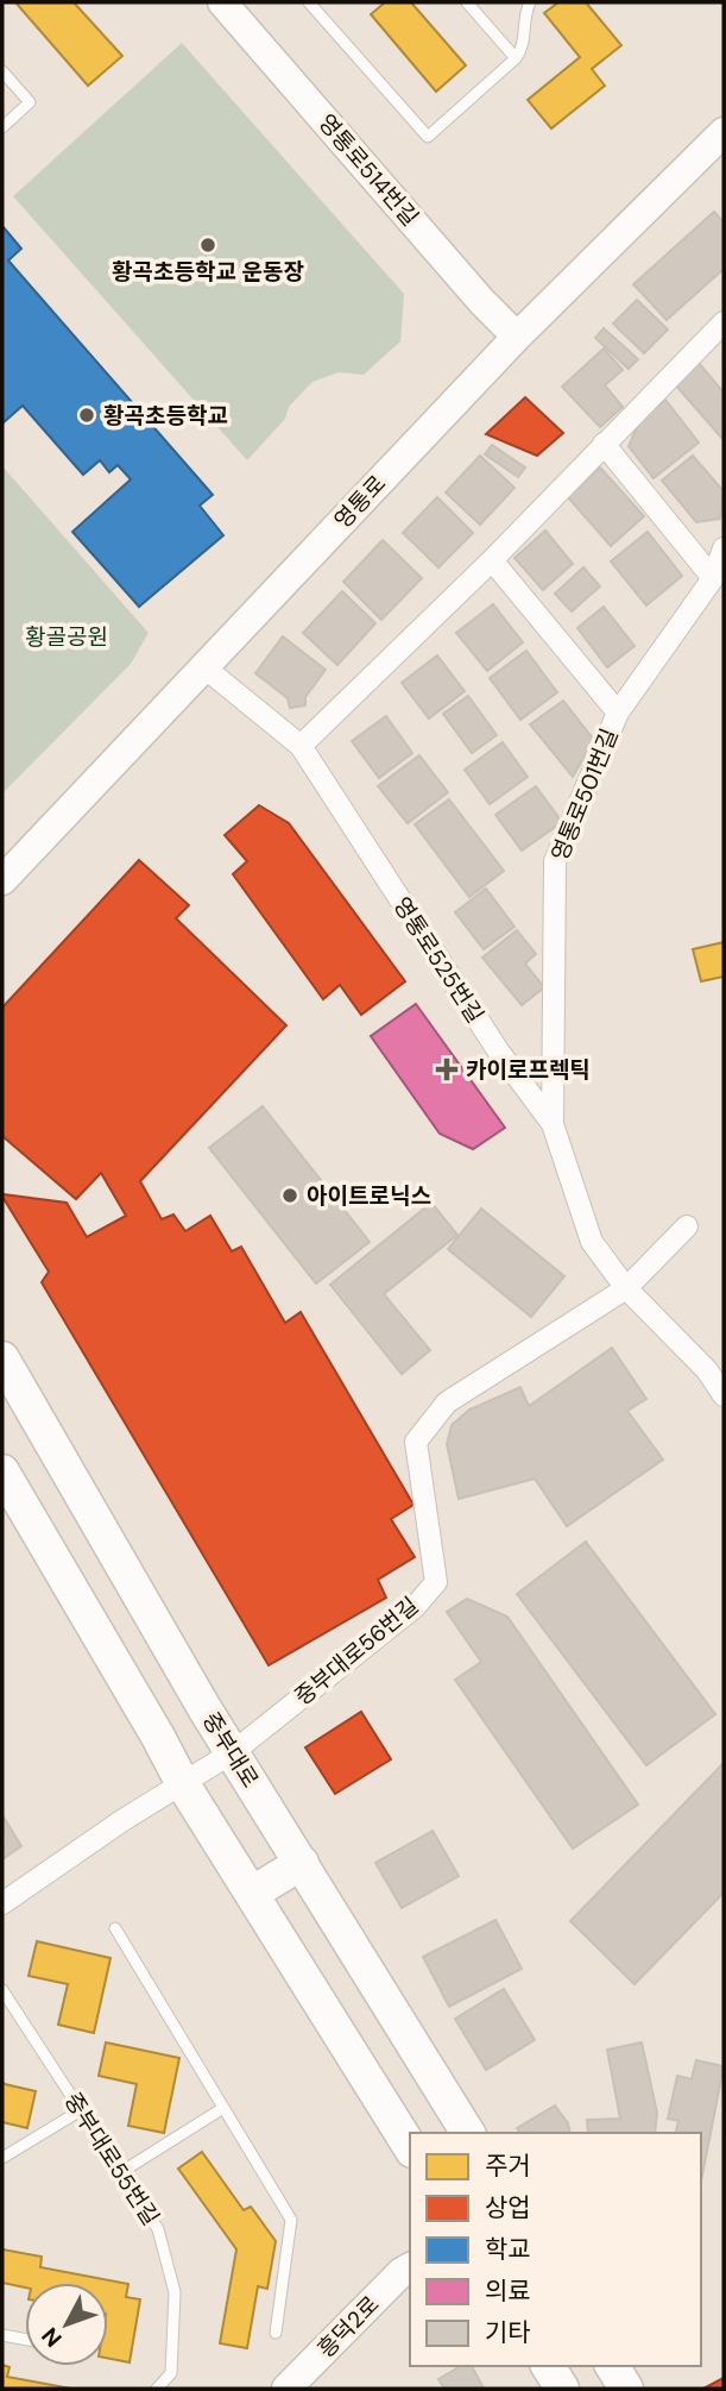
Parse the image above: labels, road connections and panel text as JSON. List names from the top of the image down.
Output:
{
  "streets": {
    "main road": ["중부대로"],
    "street": [
      "영통로514번길",
      "영통로",
      "영통로501번길",
      "영통로525번길",
      "중부대로56번길",
      "흥덕2로"
    ],
    "lane": ["중부대로55번길"]
  },
  "crossings": [
    ["영통로514번길", "영통로"],
    ["영통로", "영통로525번길"],
    ["영통로501번길", "영통로525번길"],
    ["영통로525번길", "중부대로56번길"],
    ["중부대로56번길", "중부대로"]
  ],
  "parks": ["황골공원"],
  "places": {
    "other": ["황곡초등학교 운동장", "황곡초등학교", "아이트로닉스"],
    "health": ["카이로프렉틱"]
  },
  "legend": [
    "주거",
    "상업",
    "학교",
    "의료",
    "기타"
  ],
  "north": "bottom left"
}
